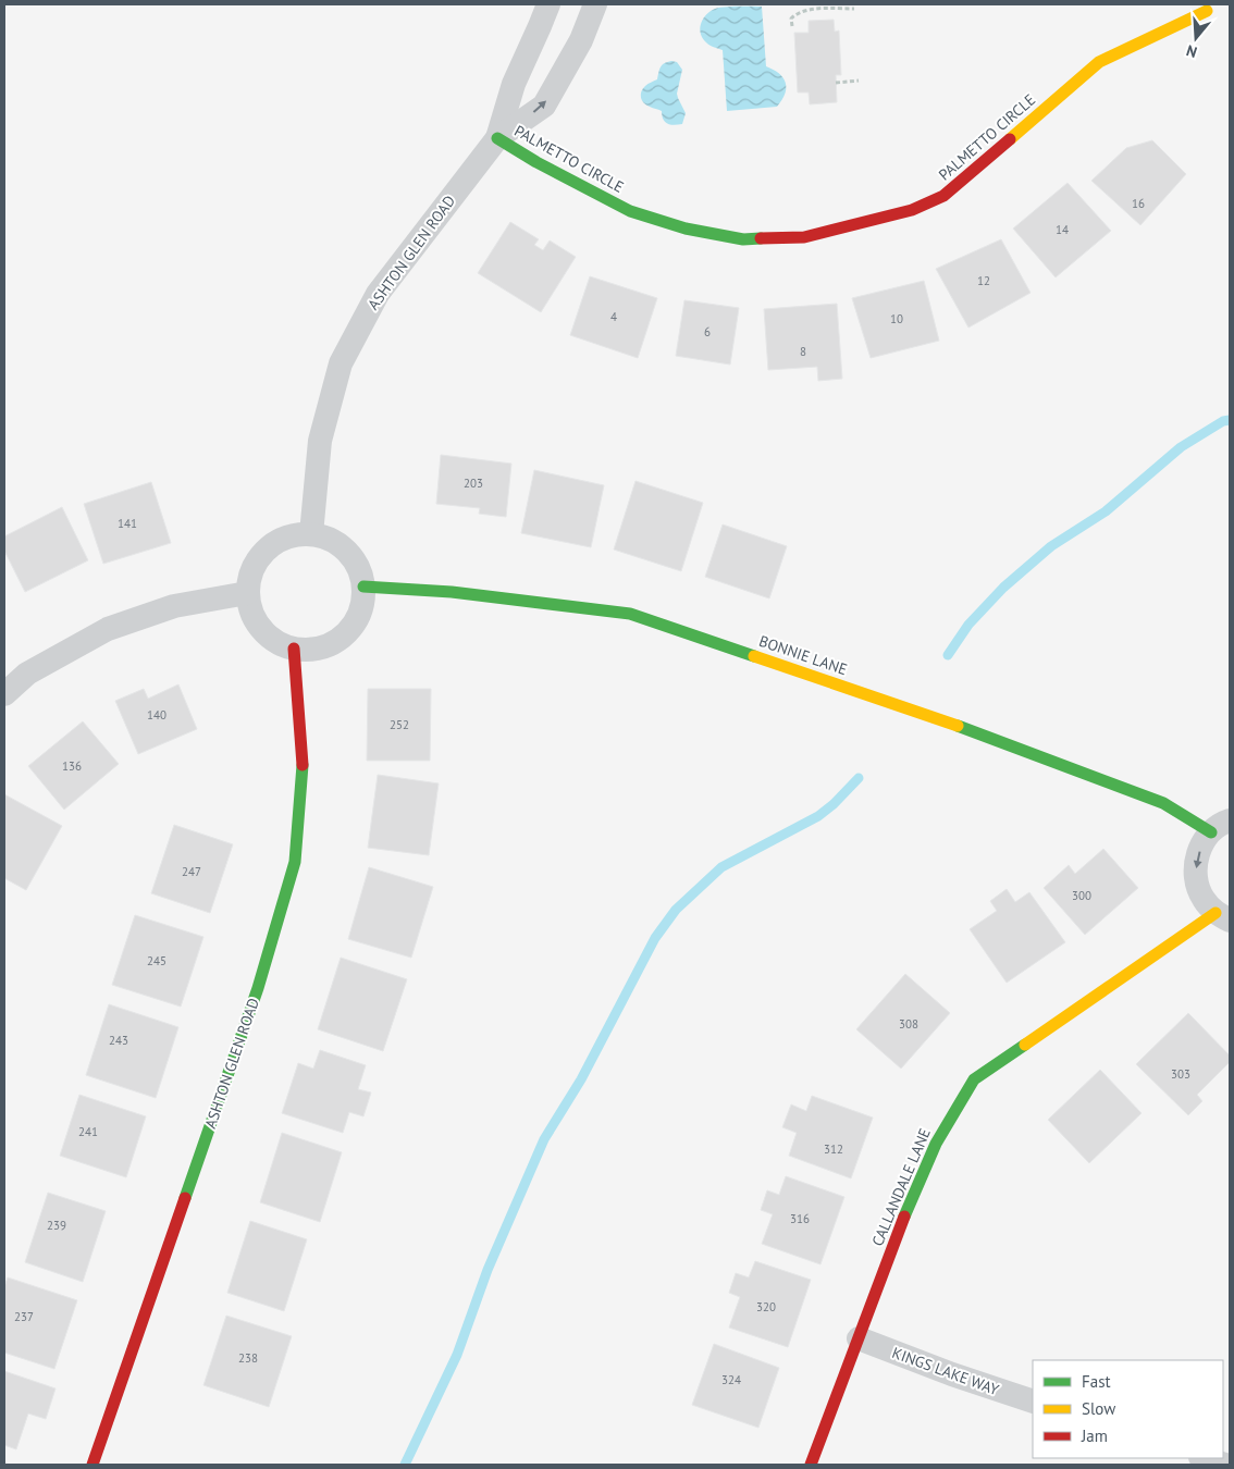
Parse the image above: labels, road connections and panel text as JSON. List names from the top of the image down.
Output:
{
  "streets": {
    "street": [
      "PALMETTO CIRCLE",
      "ASHTON GLEN ROAD",
      "BONNIE LANE",
      "CALLANDALE LANE",
      "KINGS LAKE WAY"
    ]
  },
  "crossings": [
    ["PALMETTO CIRCLE", "ASHTON GLEN ROAD"],
    ["ASHTON GLEN ROAD", "BONNIE LANE"],
    ["CALLANDALE LANE", "KINGS LAKE WAY"]
  ],
  "house_numbers": [
    "16",
    "14",
    "12",
    "4",
    "10",
    "6",
    "8",
    "203",
    "141",
    "140",
    "252",
    "136",
    "247",
    "300",
    "245",
    "308",
    "243",
    "303",
    "241",
    "312",
    "316",
    "239",
    "320",
    "237",
    "238",
    "324"
  ],
  "legend": ["Fast", "Slow", "Jam"],
  "north": "bottom"
}
